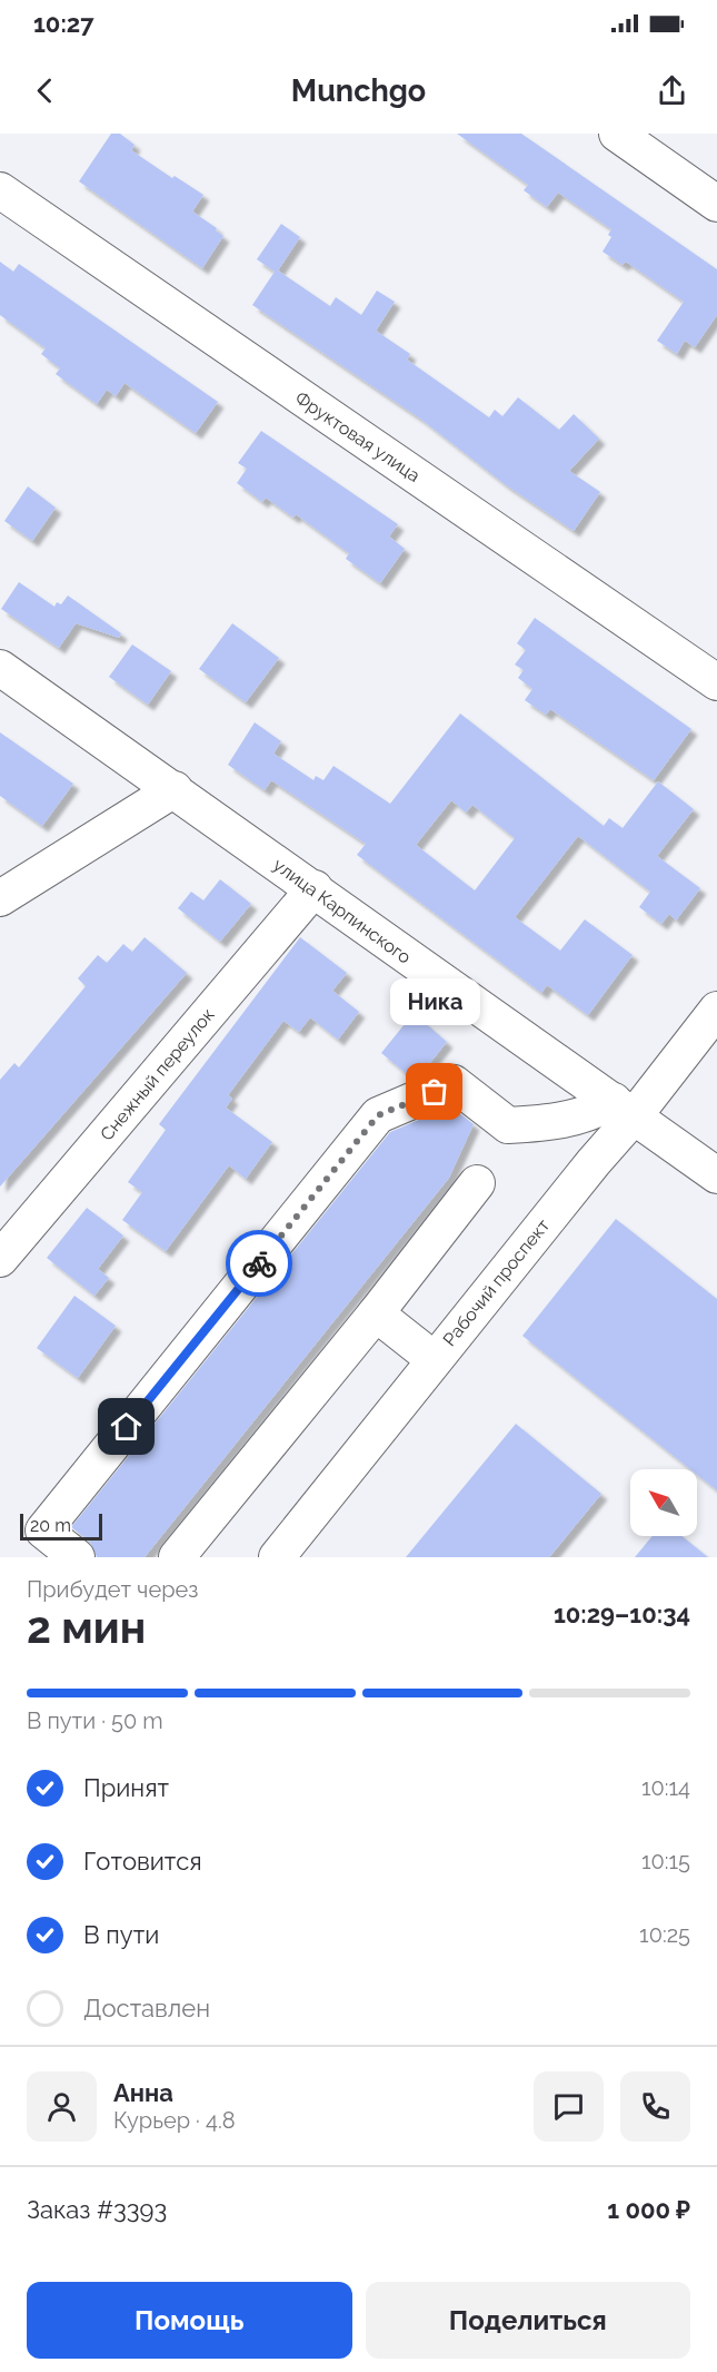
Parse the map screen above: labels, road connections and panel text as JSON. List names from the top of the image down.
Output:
{
  "streets": {
    "street": [
      "Фруктовая улица",
      "улица Карпинского",
      "Снежный переулок",
      "Рабочий проспект"
    ]
  },
  "crossings": [
    ["улица Карпинского", "Снежный переулок"],
    ["улица Карпинского", "Рабочий проспект"]
  ],
  "places": ["Ника"],
  "scale_bar": "20 m",
  "north": "top left",
  "page": {
    "status": "10:27",
    "header": "Munchgo",
    "bubble": "Ника",
    "scale": "20 m",
    "heading": ["2 мин", "Прибудет через", "10:29–10:34"],
    "panel": [
      "Анна",
      "Курьер · 4.8",
      "Заказ #3393",
      "1 000 ₽"
    ],
    "bar": "В пути · 50 m",
    "list": [
      ["Принят", "10:14"],
      ["Готовится", "10:15"],
      ["В пути", "10:25"],
      "Доставлен"
    ],
    "buttons": ["Помощь", "Поделиться"]
  }
}
